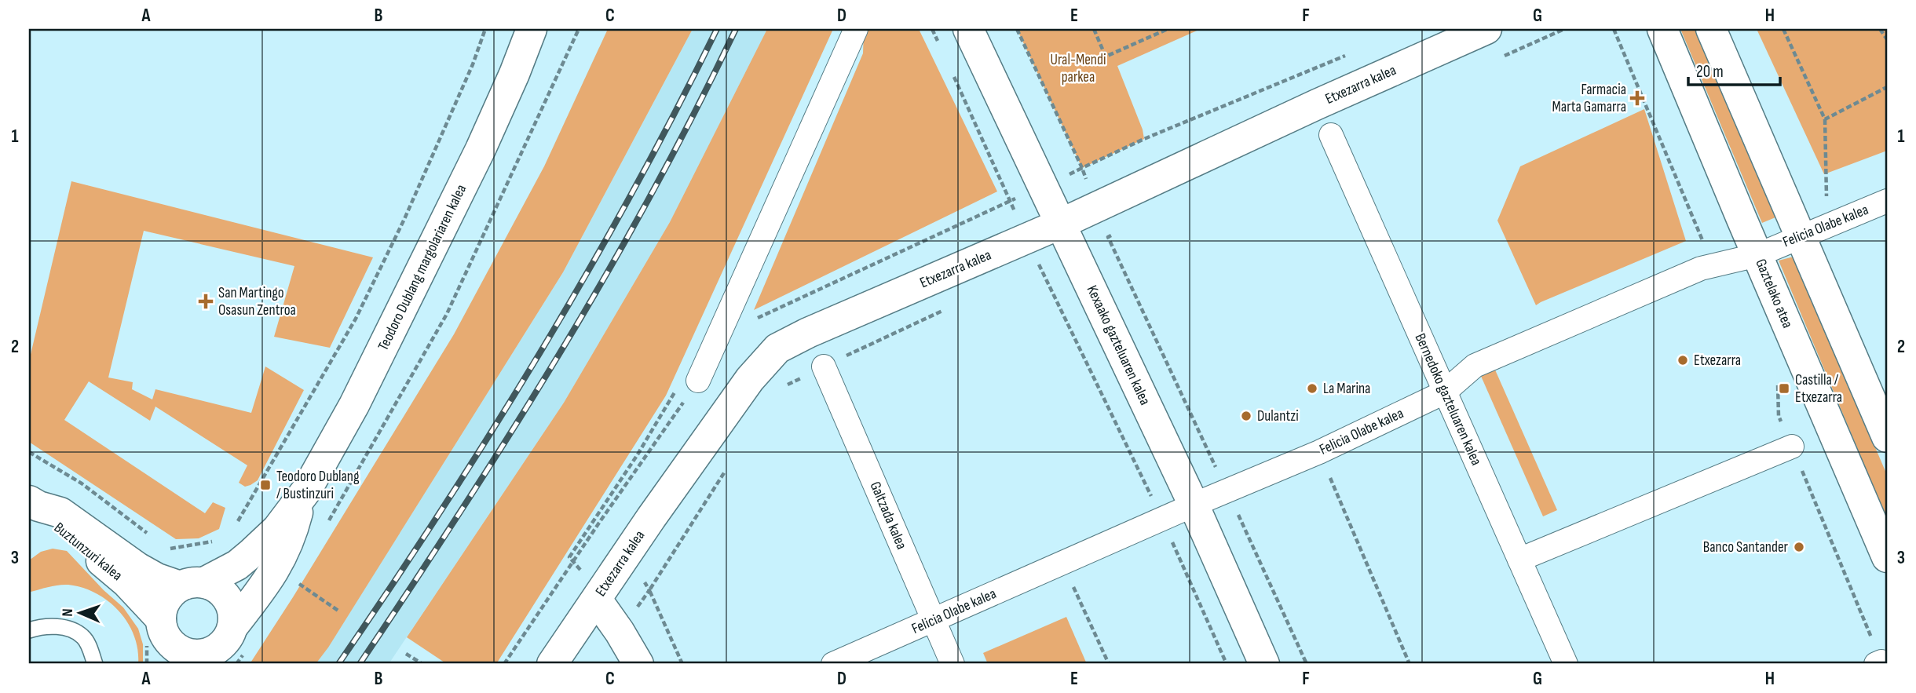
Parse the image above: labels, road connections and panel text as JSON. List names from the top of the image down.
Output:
{
  "streets": {
    "street": [
      "Etxezarra kalea",
      "Felicia Olabe kalea",
      "Teodoro Dublang margolariaren kalea",
      "Gaztelako atea",
      "Kexaako gazteluaren kalea",
      "Bernedoko gazteluaren kalea",
      "Galtzada kalea",
      "Buztunzuri kalea"
    ]
  },
  "crossings": [
    ["Etxezarra kalea", "Kexaako gazteluaren kalea"],
    ["Felicia Olabe kalea", "Gaztelako atea"],
    ["Felicia Olabe kalea", "Kexaako gazteluaren kalea"],
    ["Felicia Olabe kalea", "Bernedoko gazteluaren kalea"],
    ["Felicia Olabe kalea", "Galtzada kalea"],
    ["Teodoro Dublang margolariaren kalea", "Buztunzuri kalea"]
  ],
  "parks": ["Ural-Mendi parkea"],
  "places": {
    "health": ["Farmacia Marta Gamarra", "San Martingo Osasun Zentroa"],
    "other": [
      "Etxezarra",
      "La Marina",
      "Dulantzi",
      "Banco Santander"
    ],
    "transit": ["Castilla / Etxezarra", "Teodoro Dublang / Bustinzuri"]
  },
  "scale_bar": "20 m",
  "north": "left",
  "grid": {
    "columns": [
      "A",
      "B",
      "C",
      "D",
      "E",
      "F",
      "G",
      "H"
    ],
    "rows": ["1", "2", "3"]
  }
}
